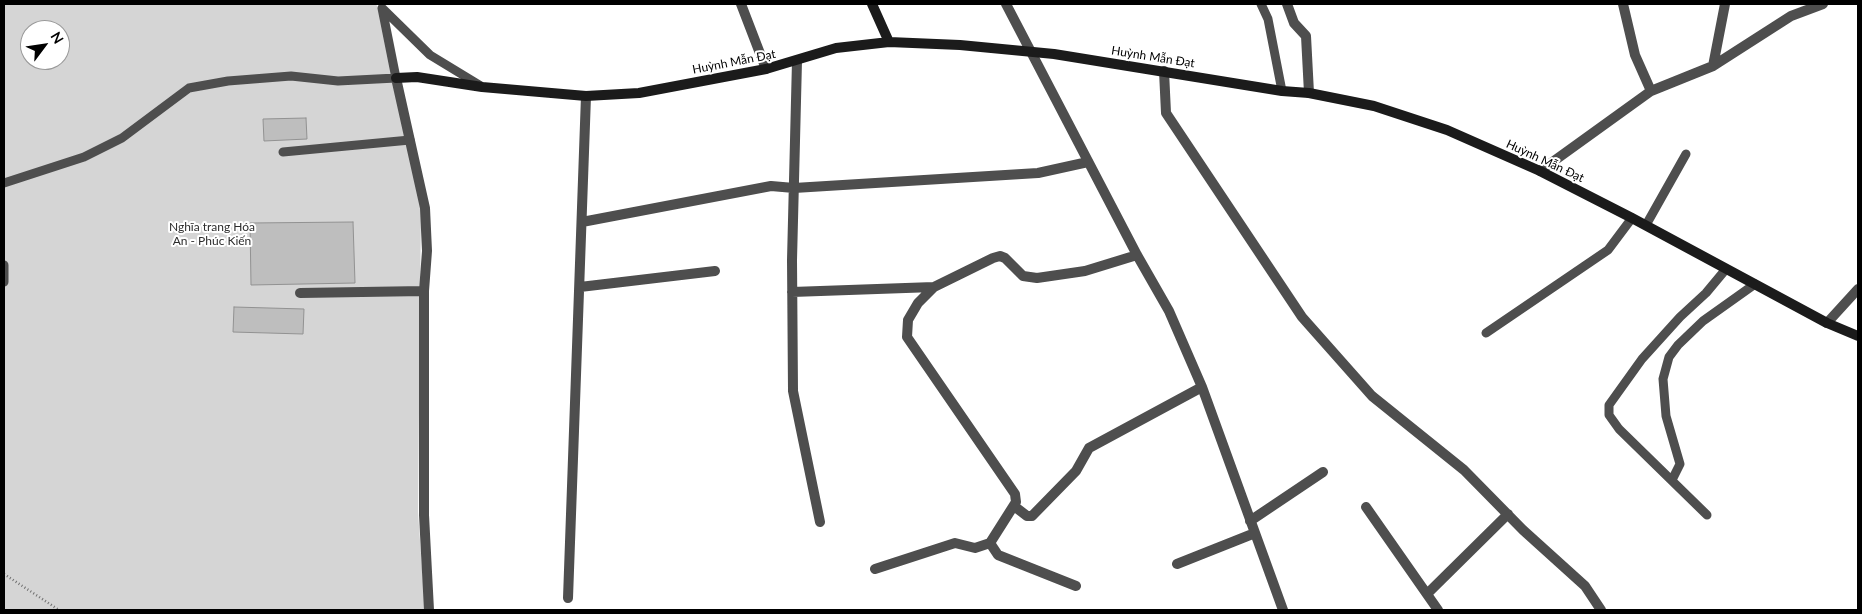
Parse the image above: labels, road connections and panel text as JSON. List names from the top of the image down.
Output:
{
  "streets": {
    "main road": ["Huỳnh Mẫn Đạt"]
  },
  "parks": ["Nghĩa trang Hóa An - Phúc Kiến"],
  "north": "top right"
}
